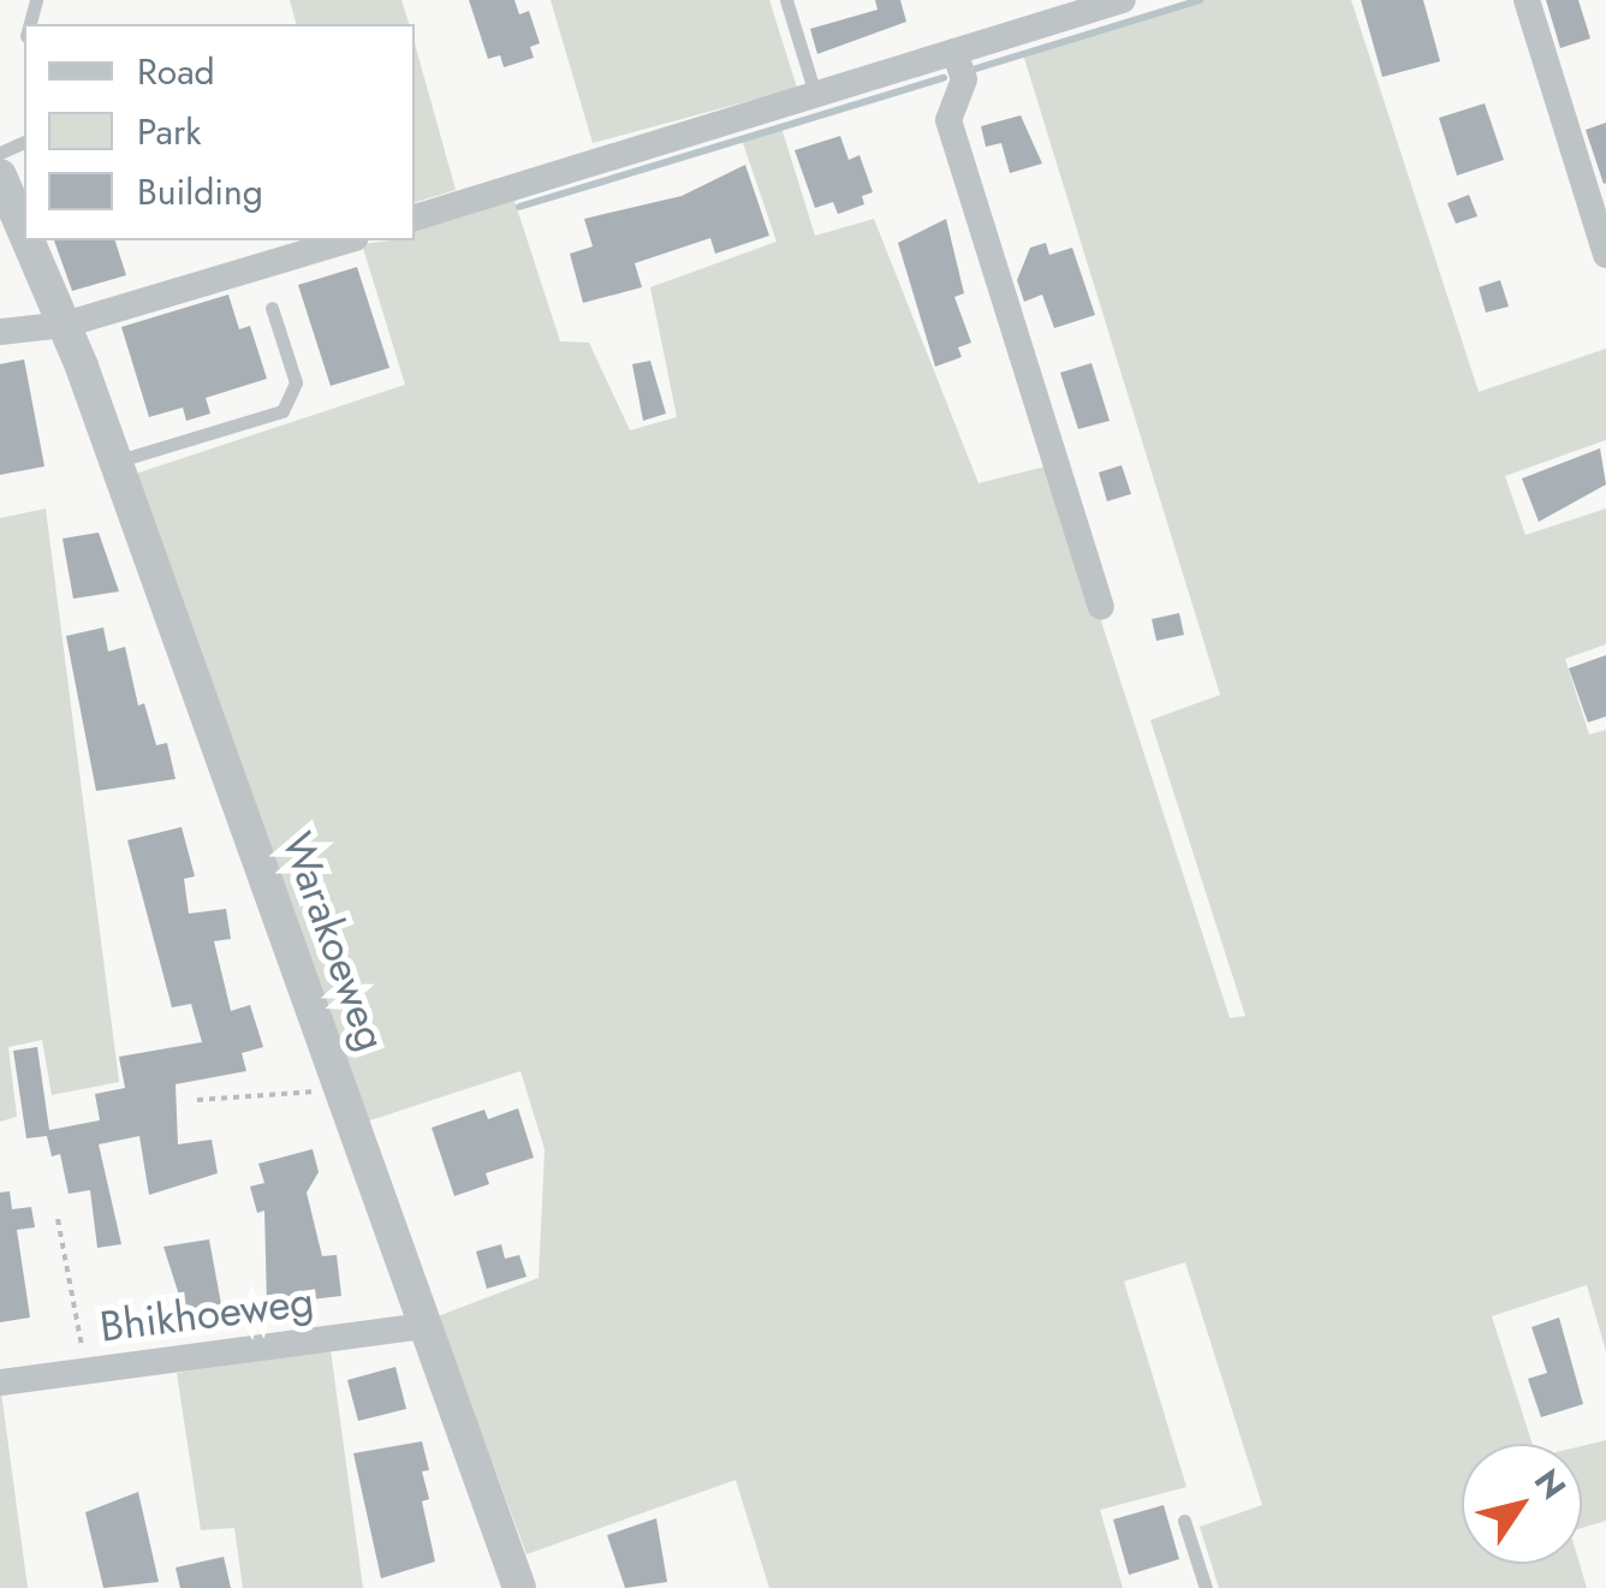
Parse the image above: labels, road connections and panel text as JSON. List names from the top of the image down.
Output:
{
  "streets": {
    "street": ["Warakoeweg", "Bhikhoeweg"]
  },
  "crossings": [
    ["Warakoeweg", "Bhikhoeweg"]
  ],
  "legend": ["Road", "Park", "Building"],
  "north": "top right"
}
